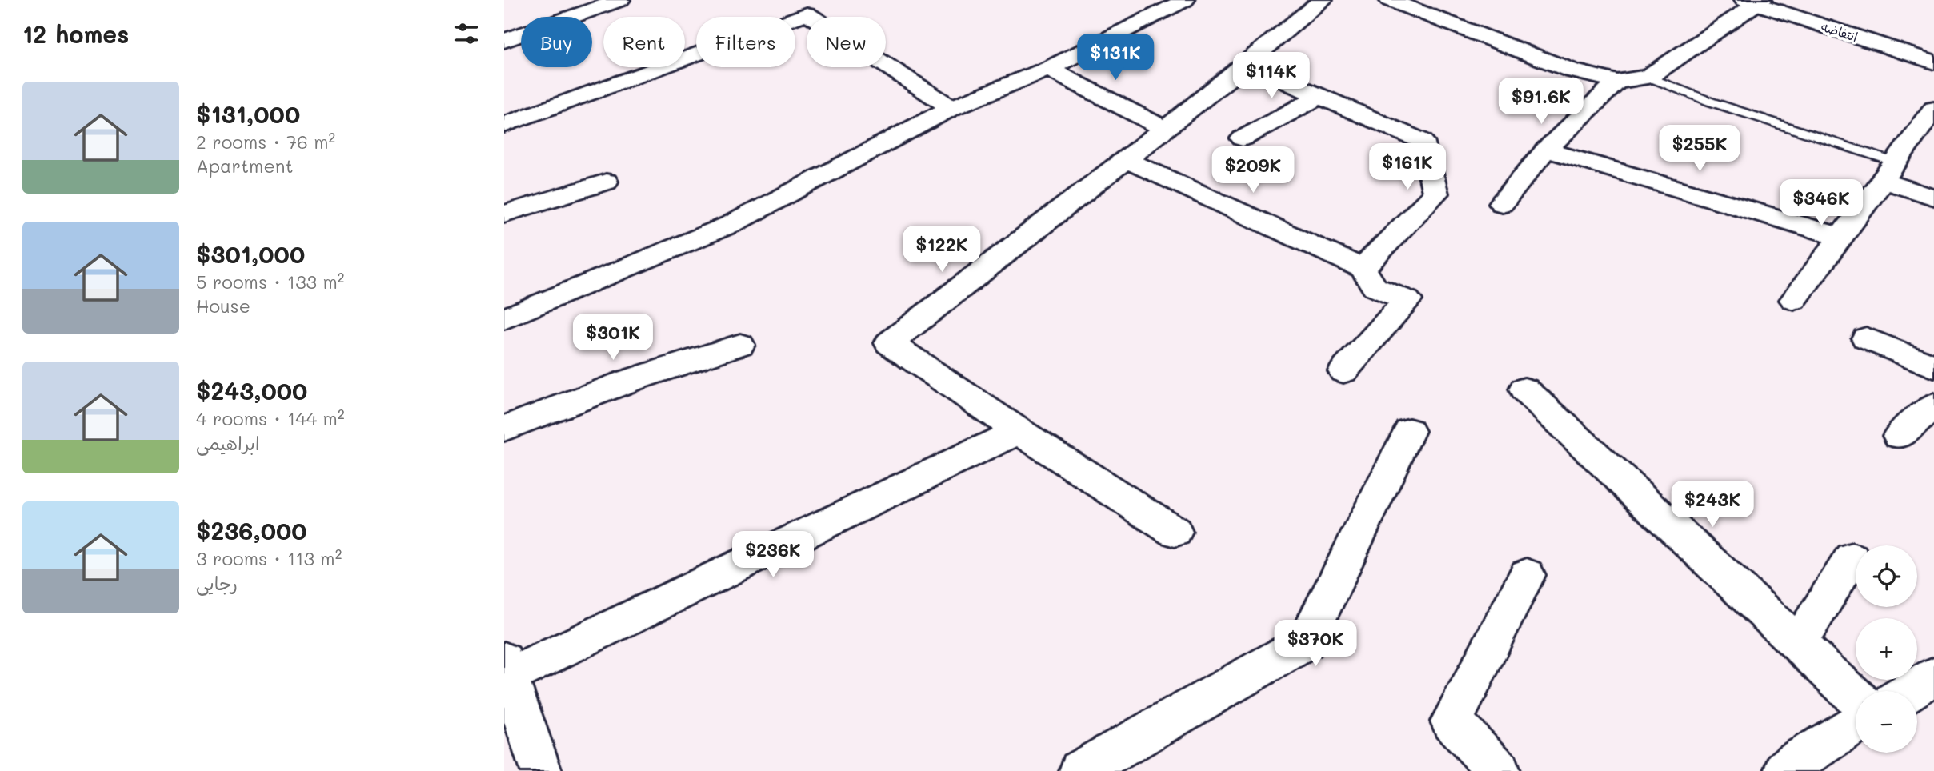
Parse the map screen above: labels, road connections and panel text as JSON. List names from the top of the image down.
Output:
{
  "streets": {
    "street": ["انتفاضه"]
  },
  "page": {
    "heading": "12 homes",
    "chip": [
      "Buy",
      "Rent",
      "Filters",
      "New"
    ],
    "price": [
      "$131K",
      "$114K",
      "$91.6K",
      "$255K",
      "$161K",
      "$209K",
      "$346K",
      "$122K",
      "$301K",
      "$243K",
      "$236K",
      "$370K"
    ],
    "list": [
      {
        "name": "$131,000",
        "note": "2 rooms · 76 m² · Apartment"
      },
      {
        "name": "$301,000",
        "note": "5 rooms · 133 m² · House"
      },
      {
        "name": "$243,000",
        "note": "4 rooms · 144 m² · ابراهیمی"
      },
      {
        "name": "$236,000",
        "note": "3 rooms · 113 m² · رجایی"
      }
    ],
    "map_buttons": ["+", "−"]
  }
}
